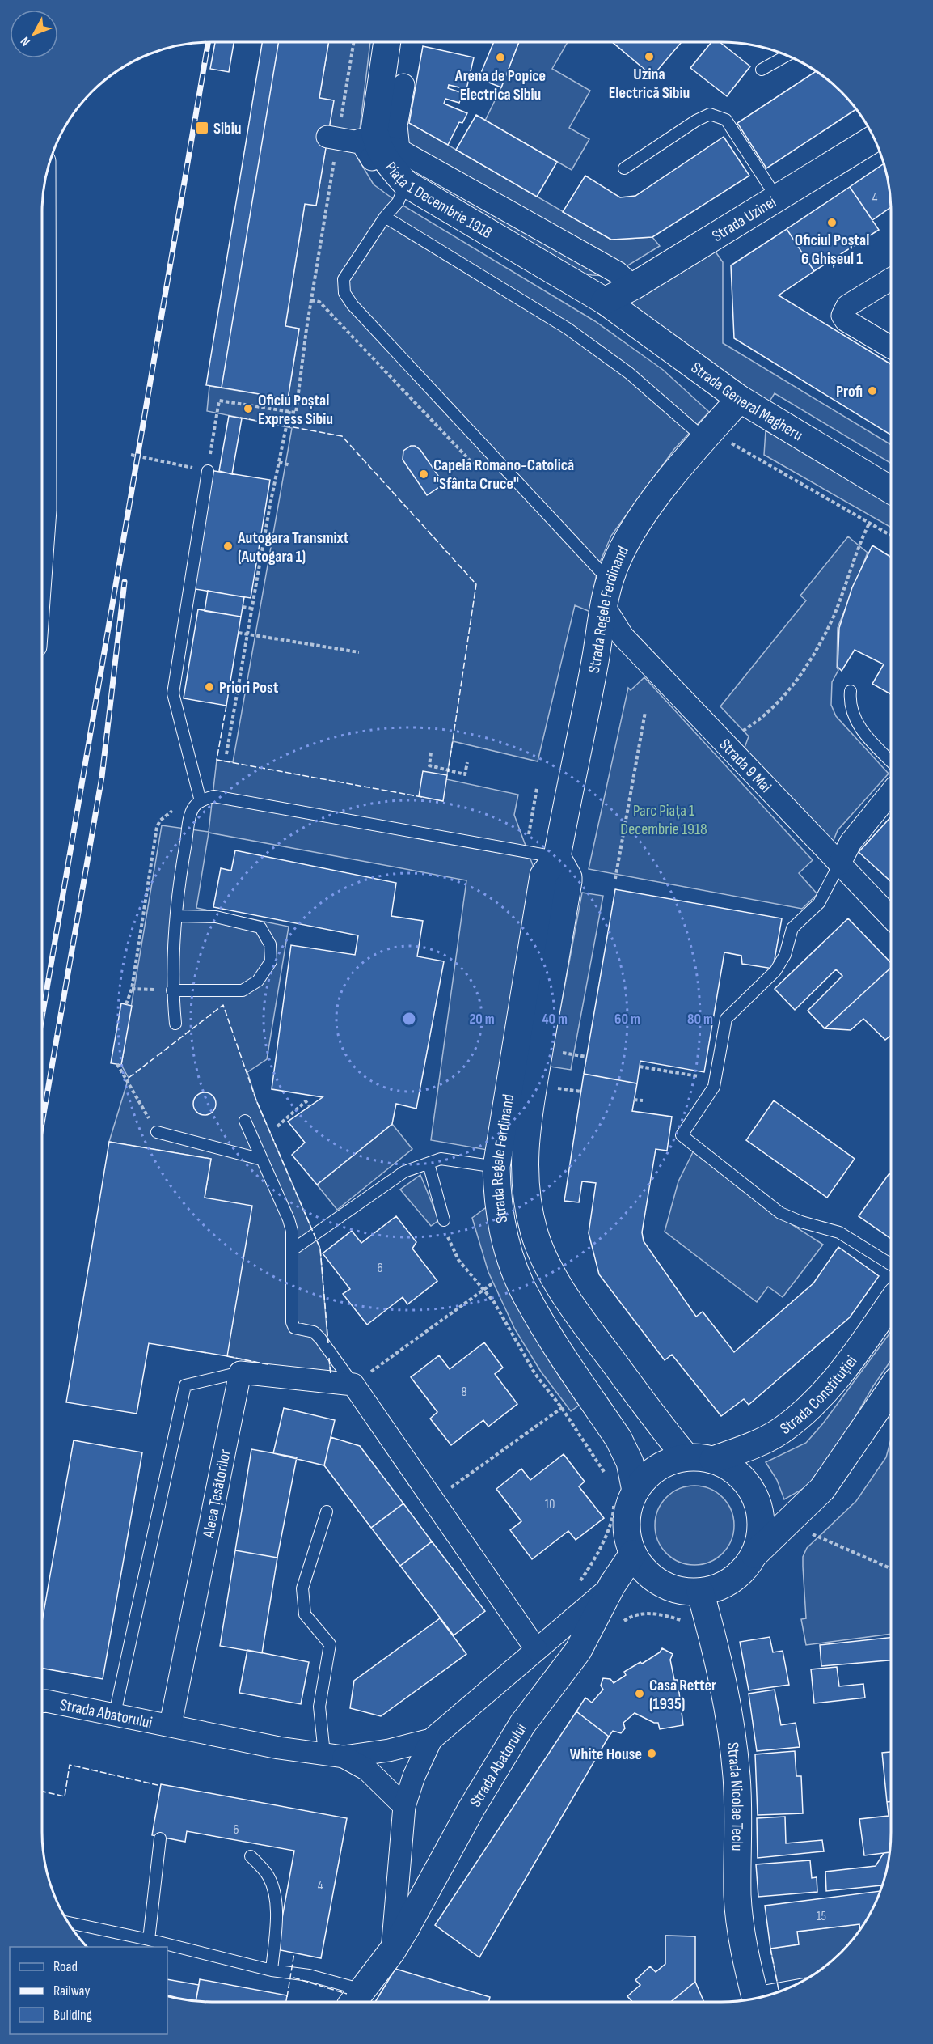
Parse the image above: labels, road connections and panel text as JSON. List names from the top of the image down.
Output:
{
  "streets": {
    "street": [
      "Piața 1 Decembrie 1918",
      "Strada Uzinei",
      "Strada General Magheru",
      "Strada Regele Ferdinand",
      "Strada 9 Mai",
      "Strada Constituției",
      "Aleea Țesătorilor",
      "Strada Abatorului",
      "Strada Nicolae Teclu"
    ]
  },
  "crossings": [
    ["Piața 1 Decembrie 1918", "Strada Uzinei"],
    ["Piața 1 Decembrie 1918", "Strada General Magheru"],
    ["Strada Uzinei", "Strada General Magheru"],
    ["Strada General Magheru", "Strada Regele Ferdinand"],
    ["Strada Regele Ferdinand", "Strada 9 Mai"],
    ["Strada Regele Ferdinand", "Strada Constituției"],
    ["Strada Regele Ferdinand", "Strada Abatorului"],
    ["Strada Regele Ferdinand", "Strada Nicolae Teclu"],
    ["Strada Constituției", "Strada Abatorului"],
    ["Strada Constituției", "Strada Nicolae Teclu"],
    ["Aleea Țesătorilor", "Strada Abatorului"],
    ["Strada Abatorului", "Strada Nicolae Teclu"]
  ],
  "parks": ["Parc Piața 1 Decembrie 1918"],
  "places": {
    "other": [
      "Uzina Electrică Sibiu",
      "Arena de Popice Electrica Sibiu",
      "Oficiul Poștal 6 Ghișeul 1",
      "Profi",
      "Oficiu Poștal Express Sibiu",
      "Capela Romano-Catolică \"Sfânta Cruce\"",
      "Autogara Transmixt (Autogara 1)",
      "Priori Post",
      "Casa Retter (1935)",
      "White House"
    ],
    "transit": ["Sibiu"]
  },
  "house_numbers": [
    "4",
    "6",
    "8",
    "10",
    "6",
    "4",
    "15"
  ],
  "legend": ["Road", "Railway", "Building"],
  "north": "bottom left",
  "rings": [
    "20 m",
    "40 m",
    "60 m",
    "80 m"
  ]
}
